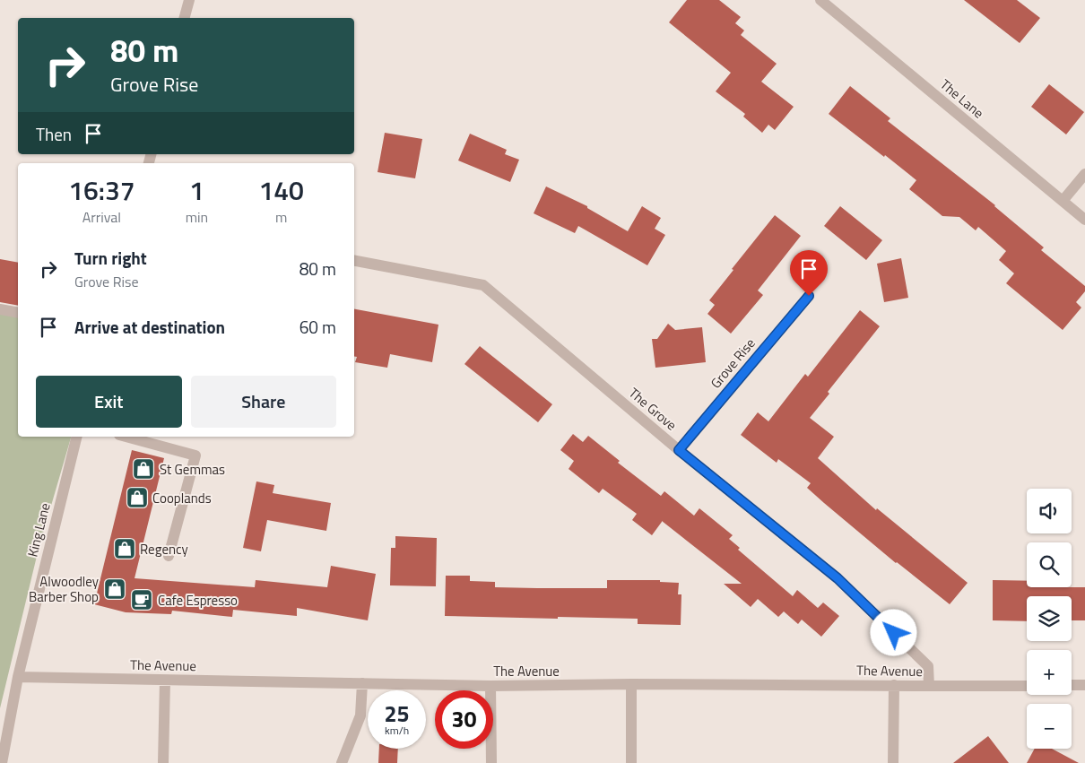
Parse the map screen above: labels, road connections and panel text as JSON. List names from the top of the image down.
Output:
{
  "streets": {
    "street": [
      "The Lane",
      "Grove Rise",
      "The Grove",
      "King Lane",
      "The Avenue"
    ]
  },
  "crossings": [
    ["Grove Rise", "The Grove"],
    ["The Grove", "The Avenue"],
    ["King Lane", "The Avenue"]
  ],
  "places": {
    "shop": [
      "St Gemmas",
      "Cooplands",
      "Regency",
      "Alwoodley Barber Shop"
    ],
    "cafe": ["Cafe Espresso"]
  },
  "page": {
    "turn": ["80 m", "Grove Rise"],
    "then": "Then",
    "eta": [
      "16:37",
      "Arrival",
      "1",
      "min",
      "140",
      "m"
    ],
    "list": [
      {
        "name": "Turn right",
        "note": "Grove Rise",
        "value": "80 m"
      },
      {
        "name": "Arrive at destination",
        "value": "60 m"
      }
    ],
    "buttons": ["Exit", "Share"],
    "map_buttons": ["+", "−"],
    "speed": "25 km/h",
    "limit": "30"
  }
}
